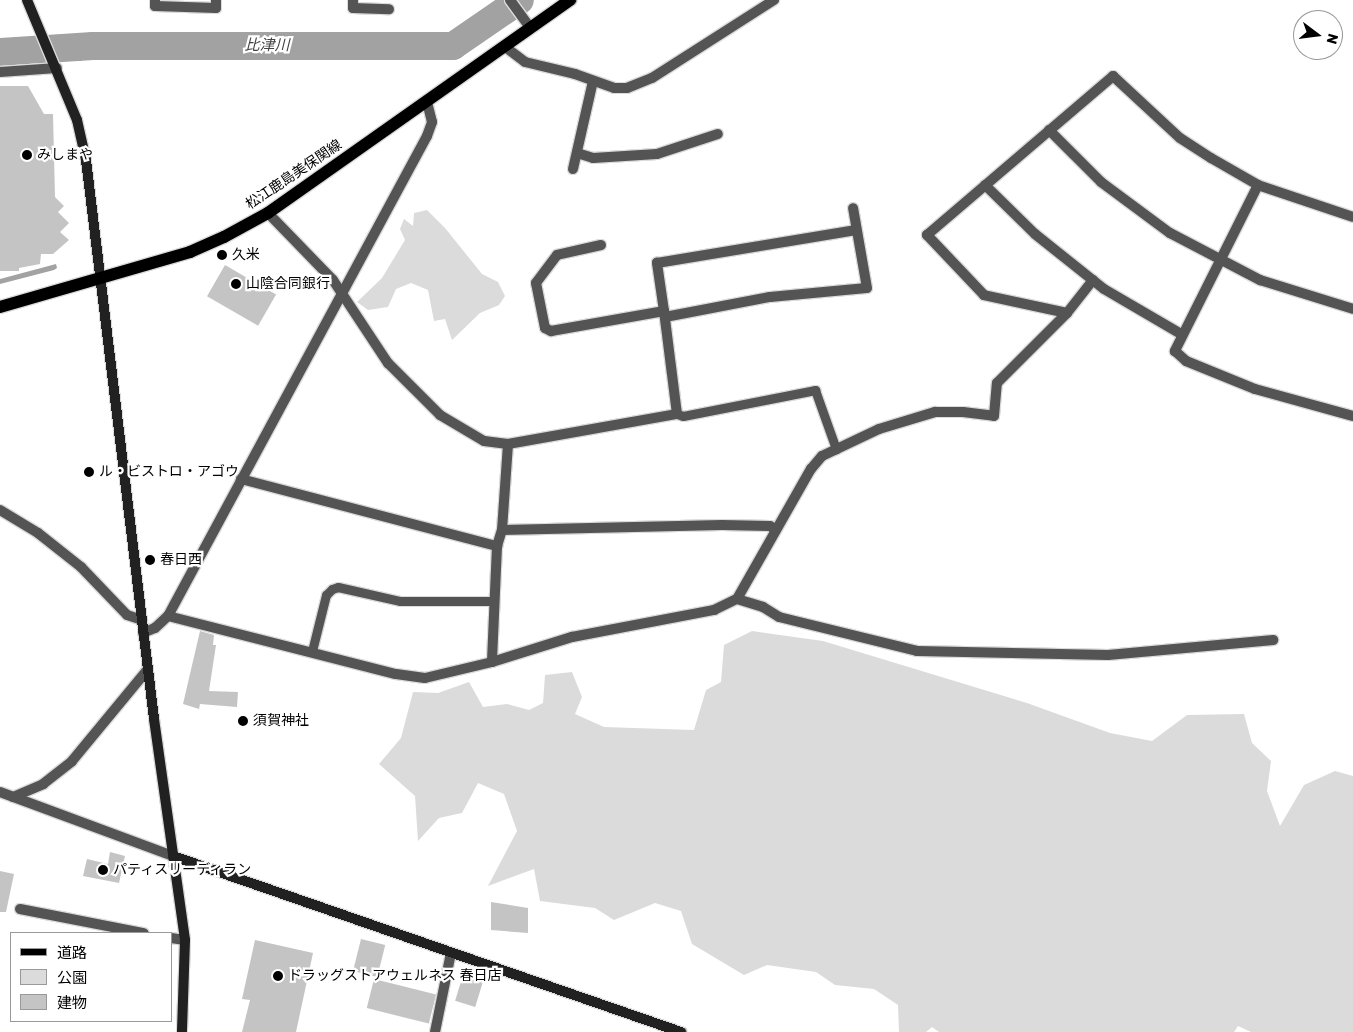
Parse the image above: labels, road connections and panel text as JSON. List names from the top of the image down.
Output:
{
  "streets": {
    "main road": ["松江鹿島美保関線"]
  },
  "water": ["比津川"],
  "places": [
    "みしまや",
    "久米",
    "山陰合同銀行",
    "ル・ビストロ・アゴウ",
    "春日西",
    "須賀神社",
    "パティスリーディラン",
    "ドラッグストアウェルネス 春日店"
  ],
  "legend": ["道路", "公園", "建物"],
  "north": "right"
}
